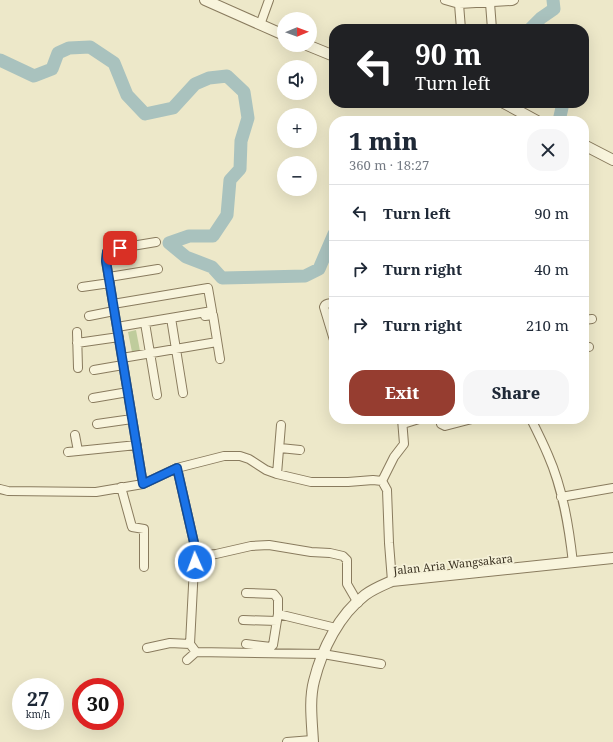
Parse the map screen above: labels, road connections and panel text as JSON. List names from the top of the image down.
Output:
{
  "streets": {
    "street": ["Jalan Aria Wangsakara"]
  },
  "north": "right",
  "page": {
    "map_buttons": ["+", "−"],
    "turn": ["90 m", "Turn left"],
    "heading": ["1 min", "360 m · 18:27"],
    "list": [
      {
        "name": "Turn left",
        "value": "90 m"
      },
      {
        "name": "Turn right",
        "value": "40 m"
      },
      {
        "name": "Turn right",
        "value": "210 m"
      }
    ],
    "buttons": ["Exit", "Share"],
    "speed": "27 km/h",
    "limit": "30"
  }
}
